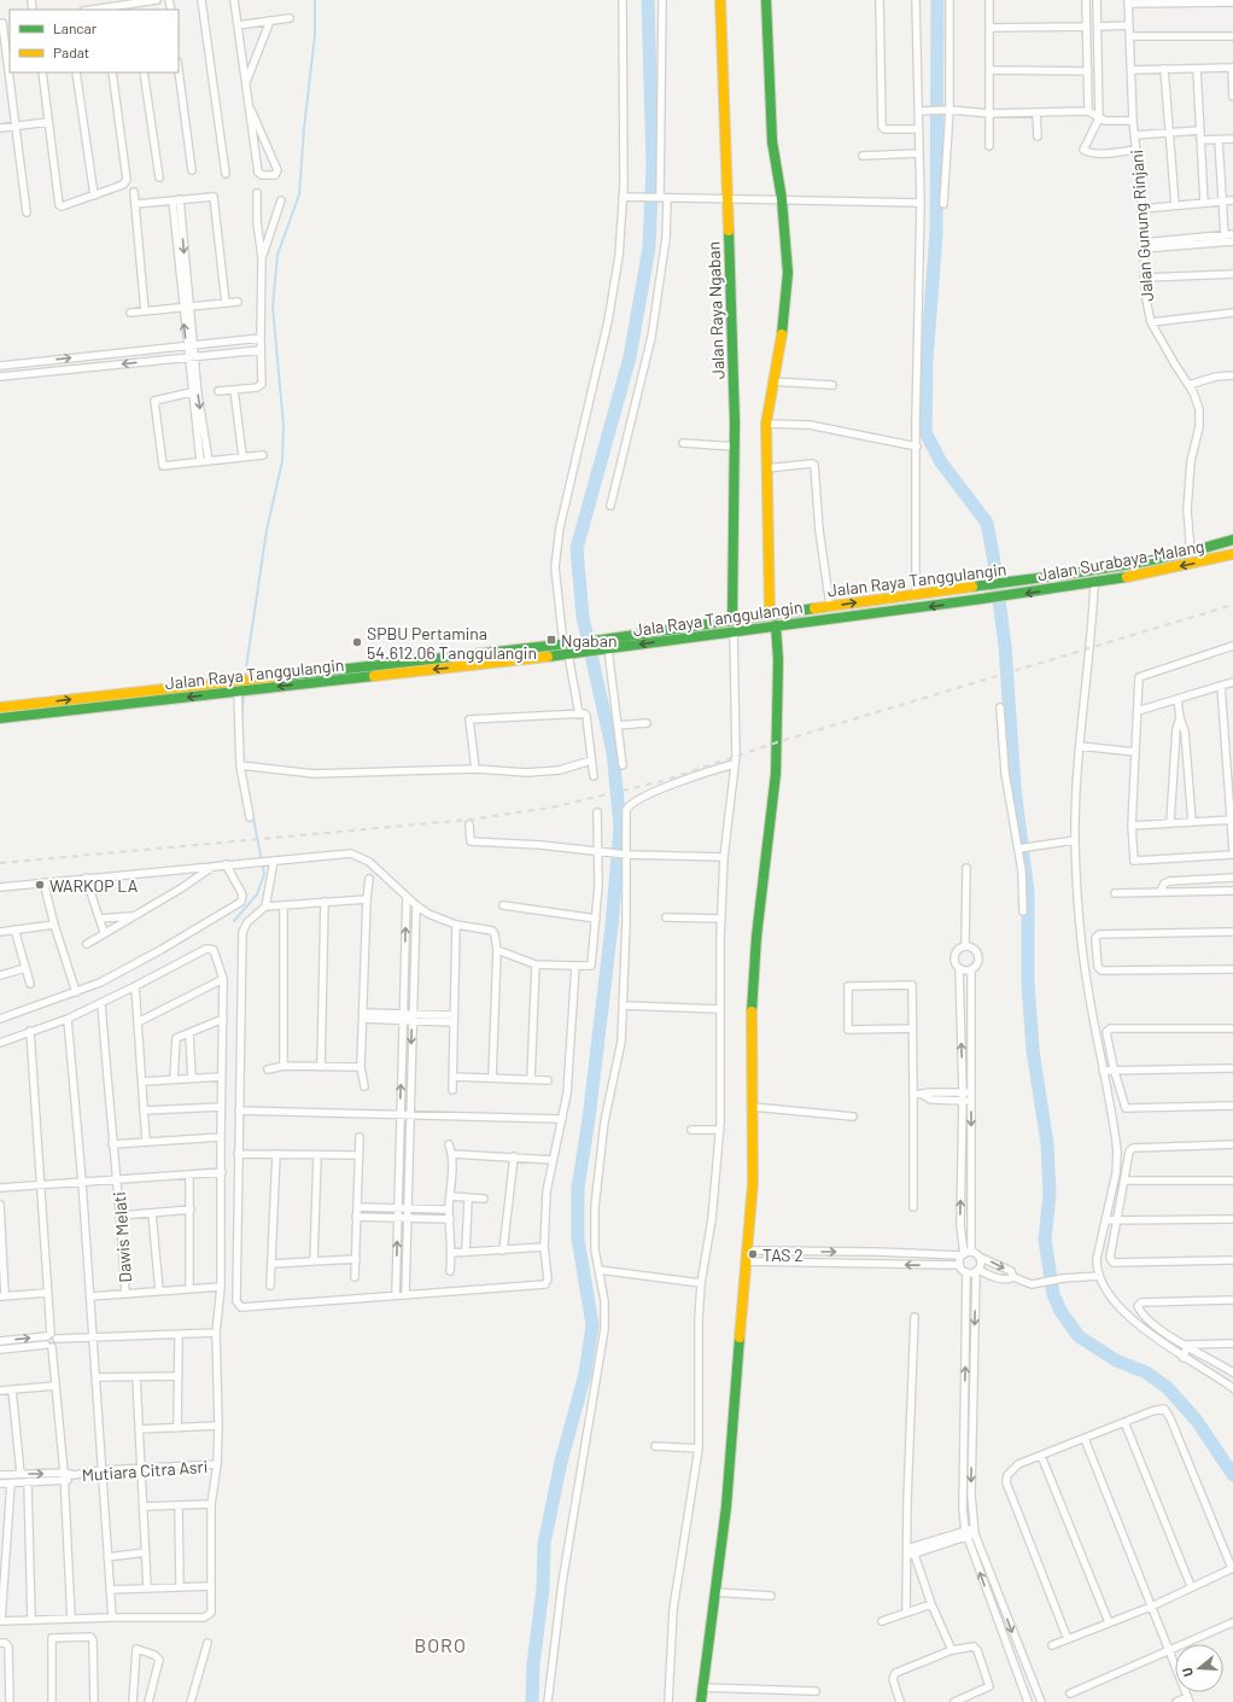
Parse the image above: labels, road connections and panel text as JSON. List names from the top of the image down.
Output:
{
  "streets": {
    "main road": [
      "Jalan Raya Ngaban",
      "Jalan Surabaya-Malang",
      "Jalan Raya Tanggulangin",
      "Jala Raya Tanggulangin"
    ],
    "street": ["Jalan Gunung Rinjani", "Dawis Melati", "Mutiara Citra Asri"]
  },
  "crossings": [
    ["Jalan Gunung Rinjani", "Jalan Raya Tanggulangin"],
    ["Jalan Raya Ngaban", "Jalan Raya Tanggulangin"],
    ["Jalan Surabaya-Malang", "Jala Raya Tanggulangin"],
    ["Jalan Raya Tanggulangin", "Jala Raya Tanggulangin"]
  ],
  "one_way": ["Jalan Surabaya-Malang", "Jala Raya Tanggulangin"],
  "districts": ["BORO"],
  "places": {
    "transit": ["Ngaban"],
    "other": ["SPBU Pertamina 54.612.06 Tanggulangin", "WARKOP LA", "TAS 2"]
  },
  "legend": ["Lancar", "Padat"],
  "north": "left"
}
